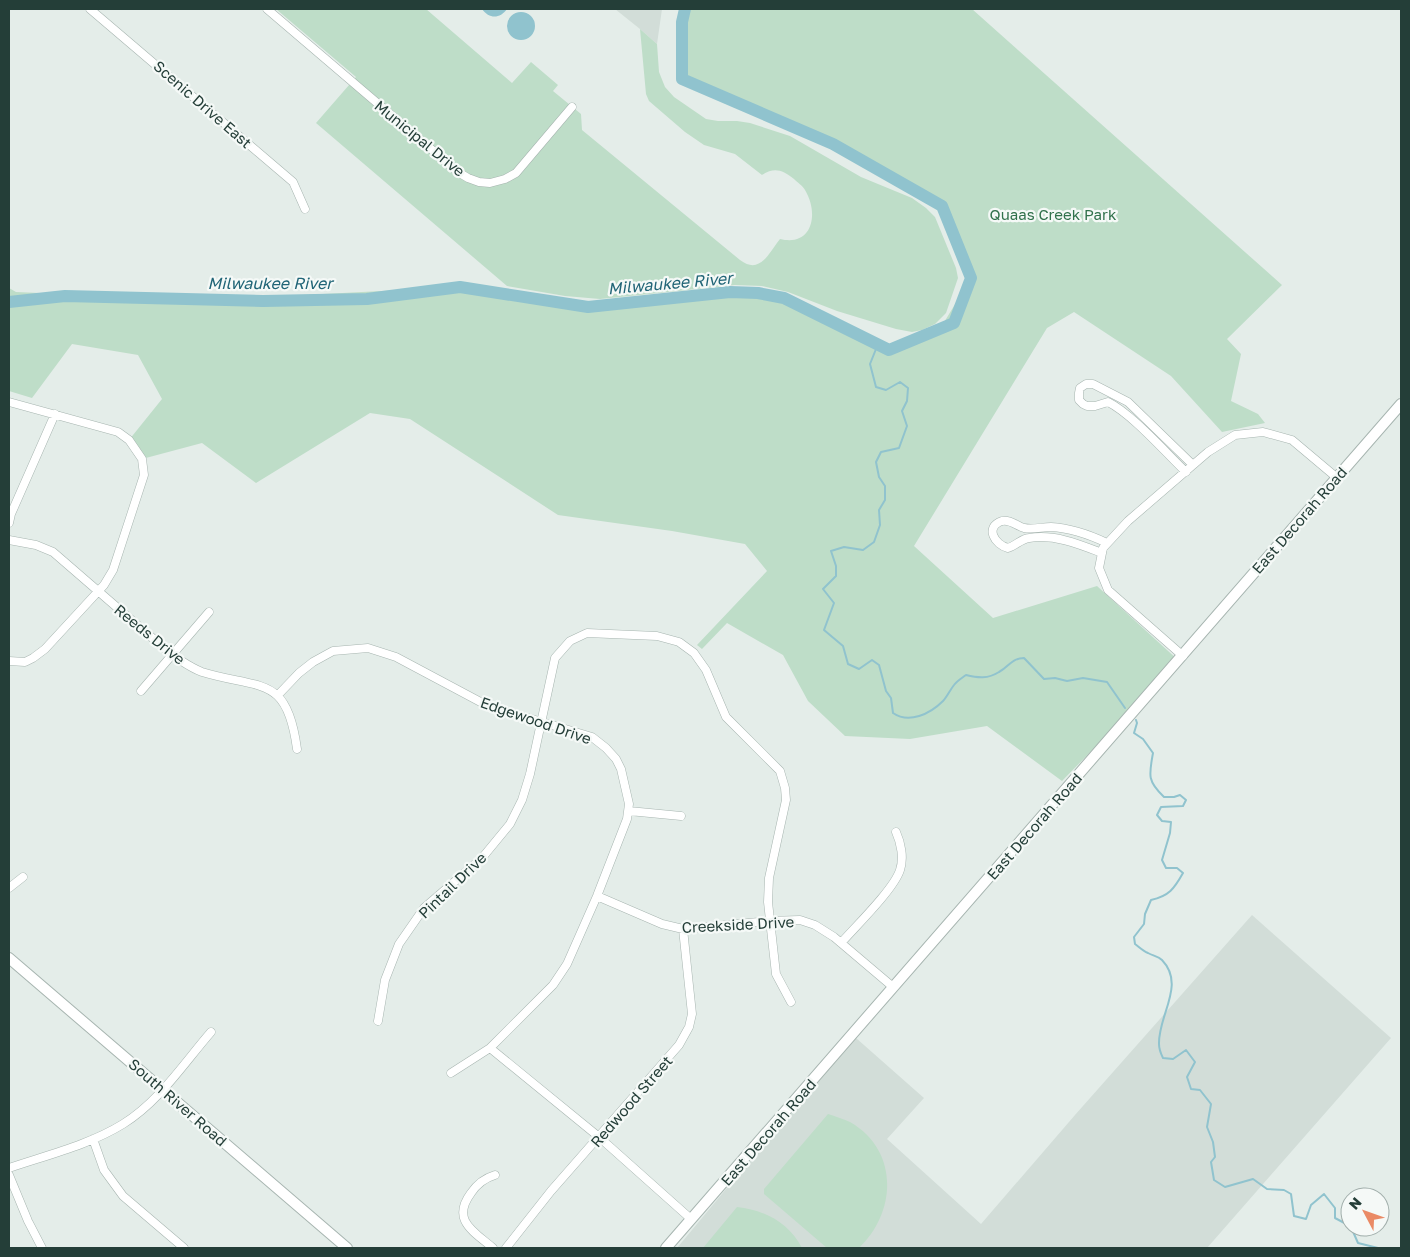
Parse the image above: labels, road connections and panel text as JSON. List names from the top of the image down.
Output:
{
  "streets": {
    "street": [
      "Scenic Drive East",
      "Municipal Drive",
      "East Decorah Road",
      "Reeds Drive",
      "Edgewood Drive",
      "Pintail Drive",
      "Creekside Drive",
      "Redwood Street",
      "South River Road"
    ]
  },
  "crossings": [
    ["East Decorah Road", "Creekside Drive"],
    ["Reeds Drive", "Edgewood Drive"],
    ["Edgewood Drive", "Pintail Drive"],
    ["Edgewood Drive", "Creekside Drive"],
    ["Pintail Drive", "Creekside Drive"],
    ["Creekside Drive", "Redwood Street"]
  ],
  "water": ["Milwaukee River"],
  "parks": ["Quaas Creek Park"],
  "north": "top left"
}
